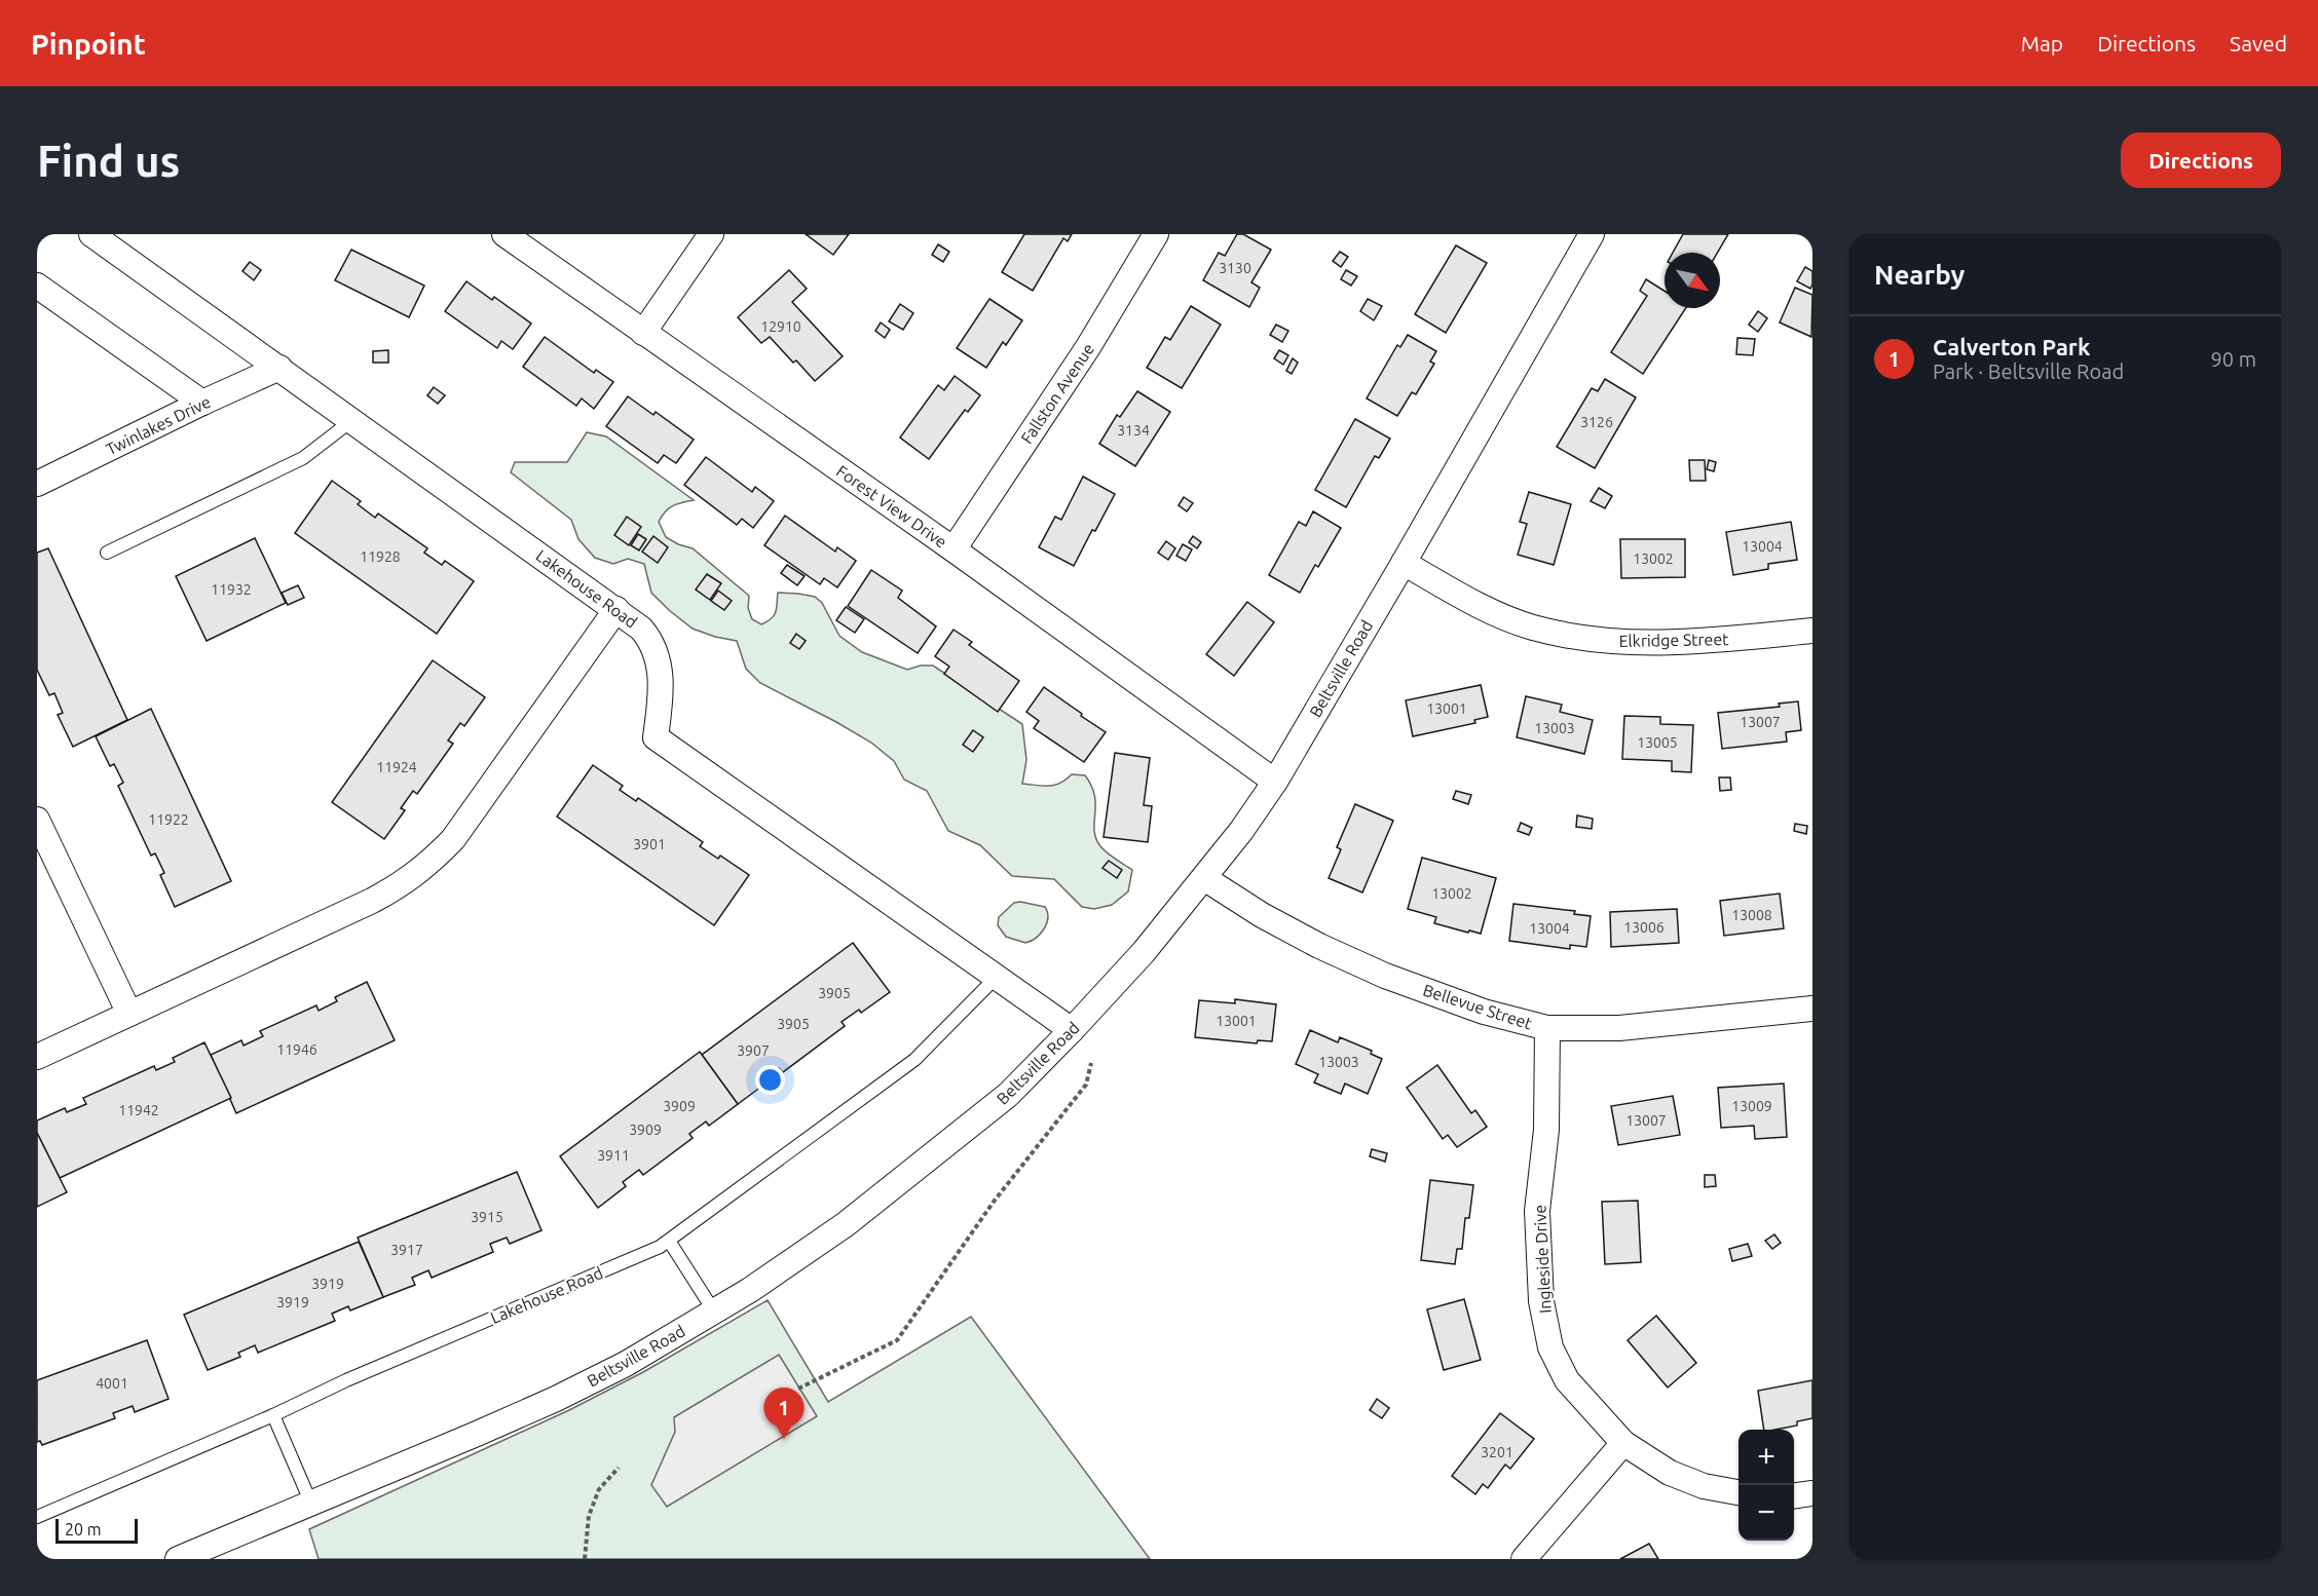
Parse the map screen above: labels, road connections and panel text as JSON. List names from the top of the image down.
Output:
{
  "streets": {
    "street": [
      "Fallston Avenue",
      "Twinlakes Drive",
      "Forest View Drive",
      "Lakehouse Road",
      "Elkridge Street",
      "Beltsville Road",
      "Bellevue Street",
      "Ingleside Drive"
    ]
  },
  "crossings": [
    ["Fallston Avenue", "Forest View Drive"],
    ["Twinlakes Drive", "Lakehouse Road"],
    ["Forest View Drive", "Beltsville Road"],
    ["Lakehouse Road", "Beltsville Road"],
    ["Elkridge Street", "Beltsville Road"],
    ["Beltsville Road", "Bellevue Street"],
    ["Bellevue Street", "Ingleside Drive"]
  ],
  "house_numbers": [
    "3130",
    "12910",
    "3126",
    "3134",
    "13004",
    "11928",
    "13002",
    "11932",
    "13001",
    "13007",
    "13003",
    "13005",
    "11924",
    "11922",
    "3901",
    "13002",
    "13008",
    "13006",
    "13004",
    "3905",
    "13001",
    "3905",
    "11946",
    "3907",
    "13003",
    "3909",
    "13009",
    "11942",
    "13007",
    "3909",
    "3911",
    "3915",
    "3917",
    "3919",
    "3919",
    "4001",
    "3201"
  ],
  "scale_bar": "20 m",
  "north": "bottom right",
  "page": {
    "header": "Pinpoint",
    "nav": ["Map", "Directions", "Saved"],
    "buttons": "Directions",
    "title": "Find us",
    "heading": "Nearby",
    "list": [
      {
        "mark": "1",
        "name": "Calverton Park",
        "note": "Park · Beltsville Road",
        "value": "90 m"
      }
    ],
    "pins": "1",
    "map_buttons": ["+", "−"],
    "scale": "20 m"
  }
}
